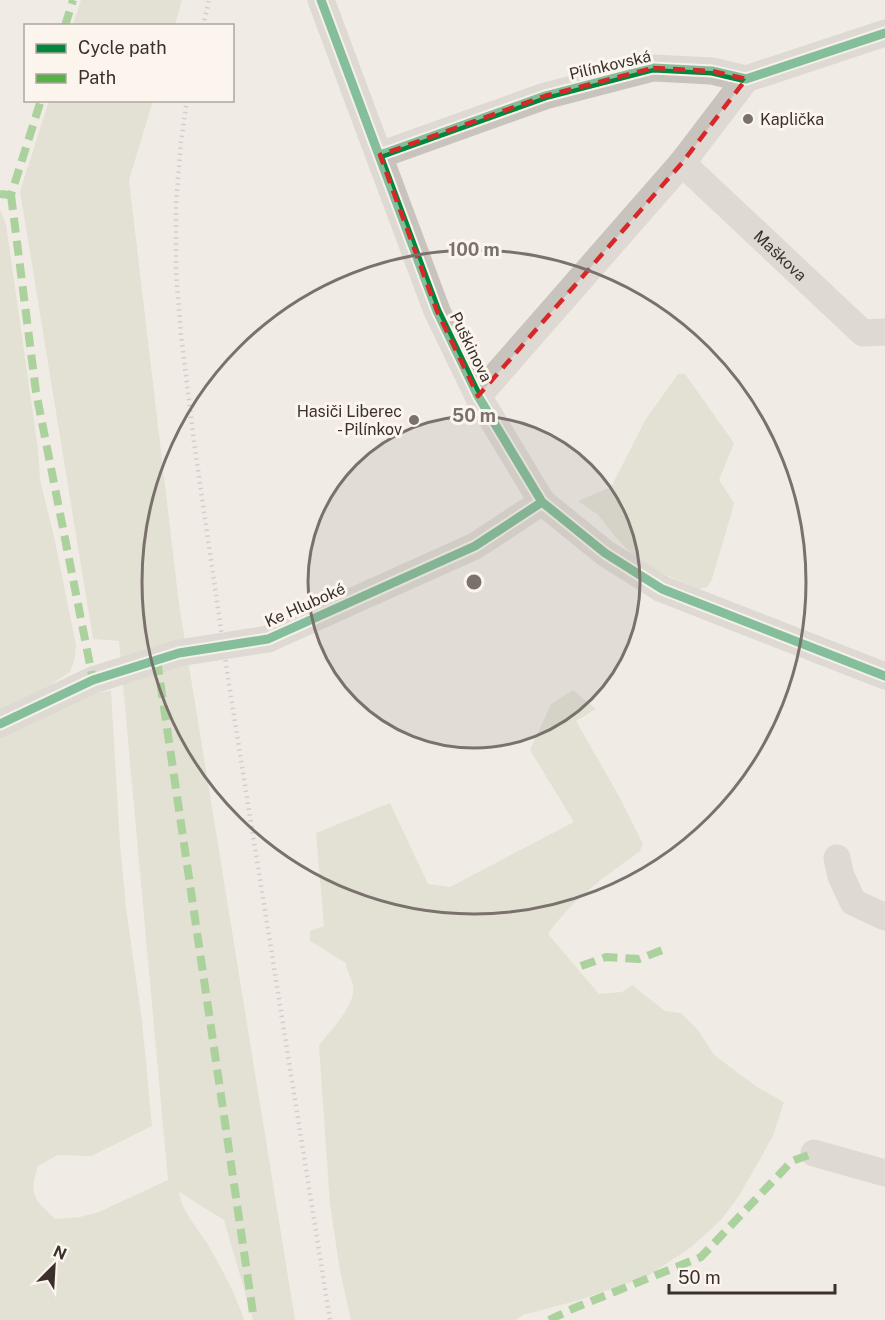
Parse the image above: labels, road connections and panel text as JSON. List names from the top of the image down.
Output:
{
  "streets": {
    "street": [
      "Pilínkovská",
      "Maškova",
      "Puškinova",
      "Ke Hluboké"
    ]
  },
  "crossings": [
    ["Pilínkovská", "Puškinova"],
    ["Puškinova", "Ke Hluboké"]
  ],
  "places": ["Kaplička", "Hasiči Liberec - Pilínkov"],
  "legend": ["Cycle path", "Path"],
  "scale_bar": "50 m",
  "north": "top right",
  "rings": ["100 m", "50 m"]
}
